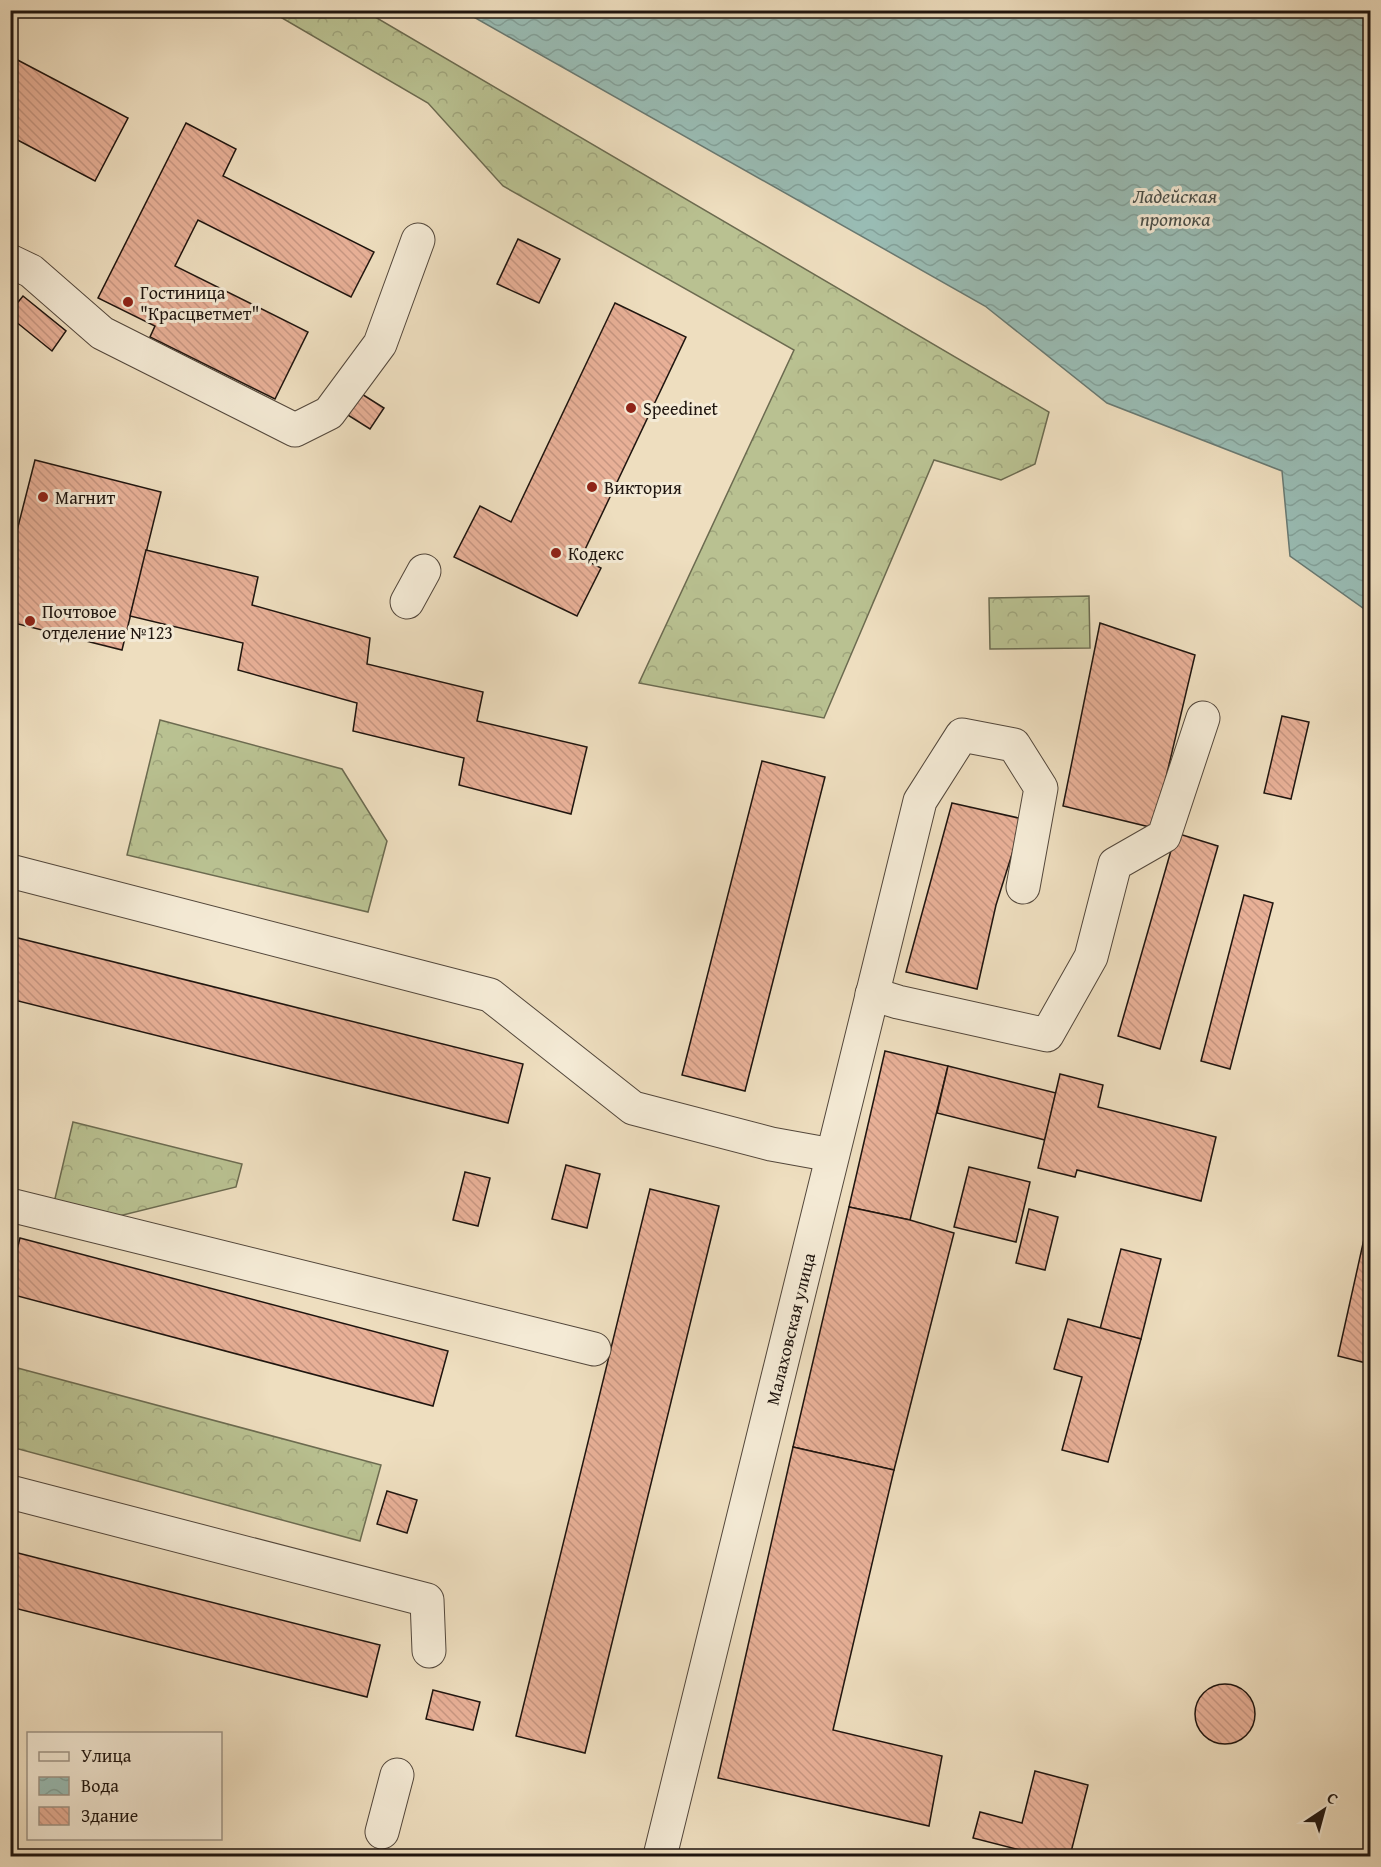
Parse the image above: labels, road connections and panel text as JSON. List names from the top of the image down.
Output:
{
  "streets": {
    "street": ["Малаховская улица"]
  },
  "water": ["Ладейская протока"],
  "places": [
    "Гостиница \"Красцветмет\"",
    "Speedinet",
    "Виктория",
    "Магнит",
    "Кодекс",
    "Почтовое отделение №123"
  ],
  "legend": ["Улица", "Вода", "Здание"],
  "north": "top right"
}
